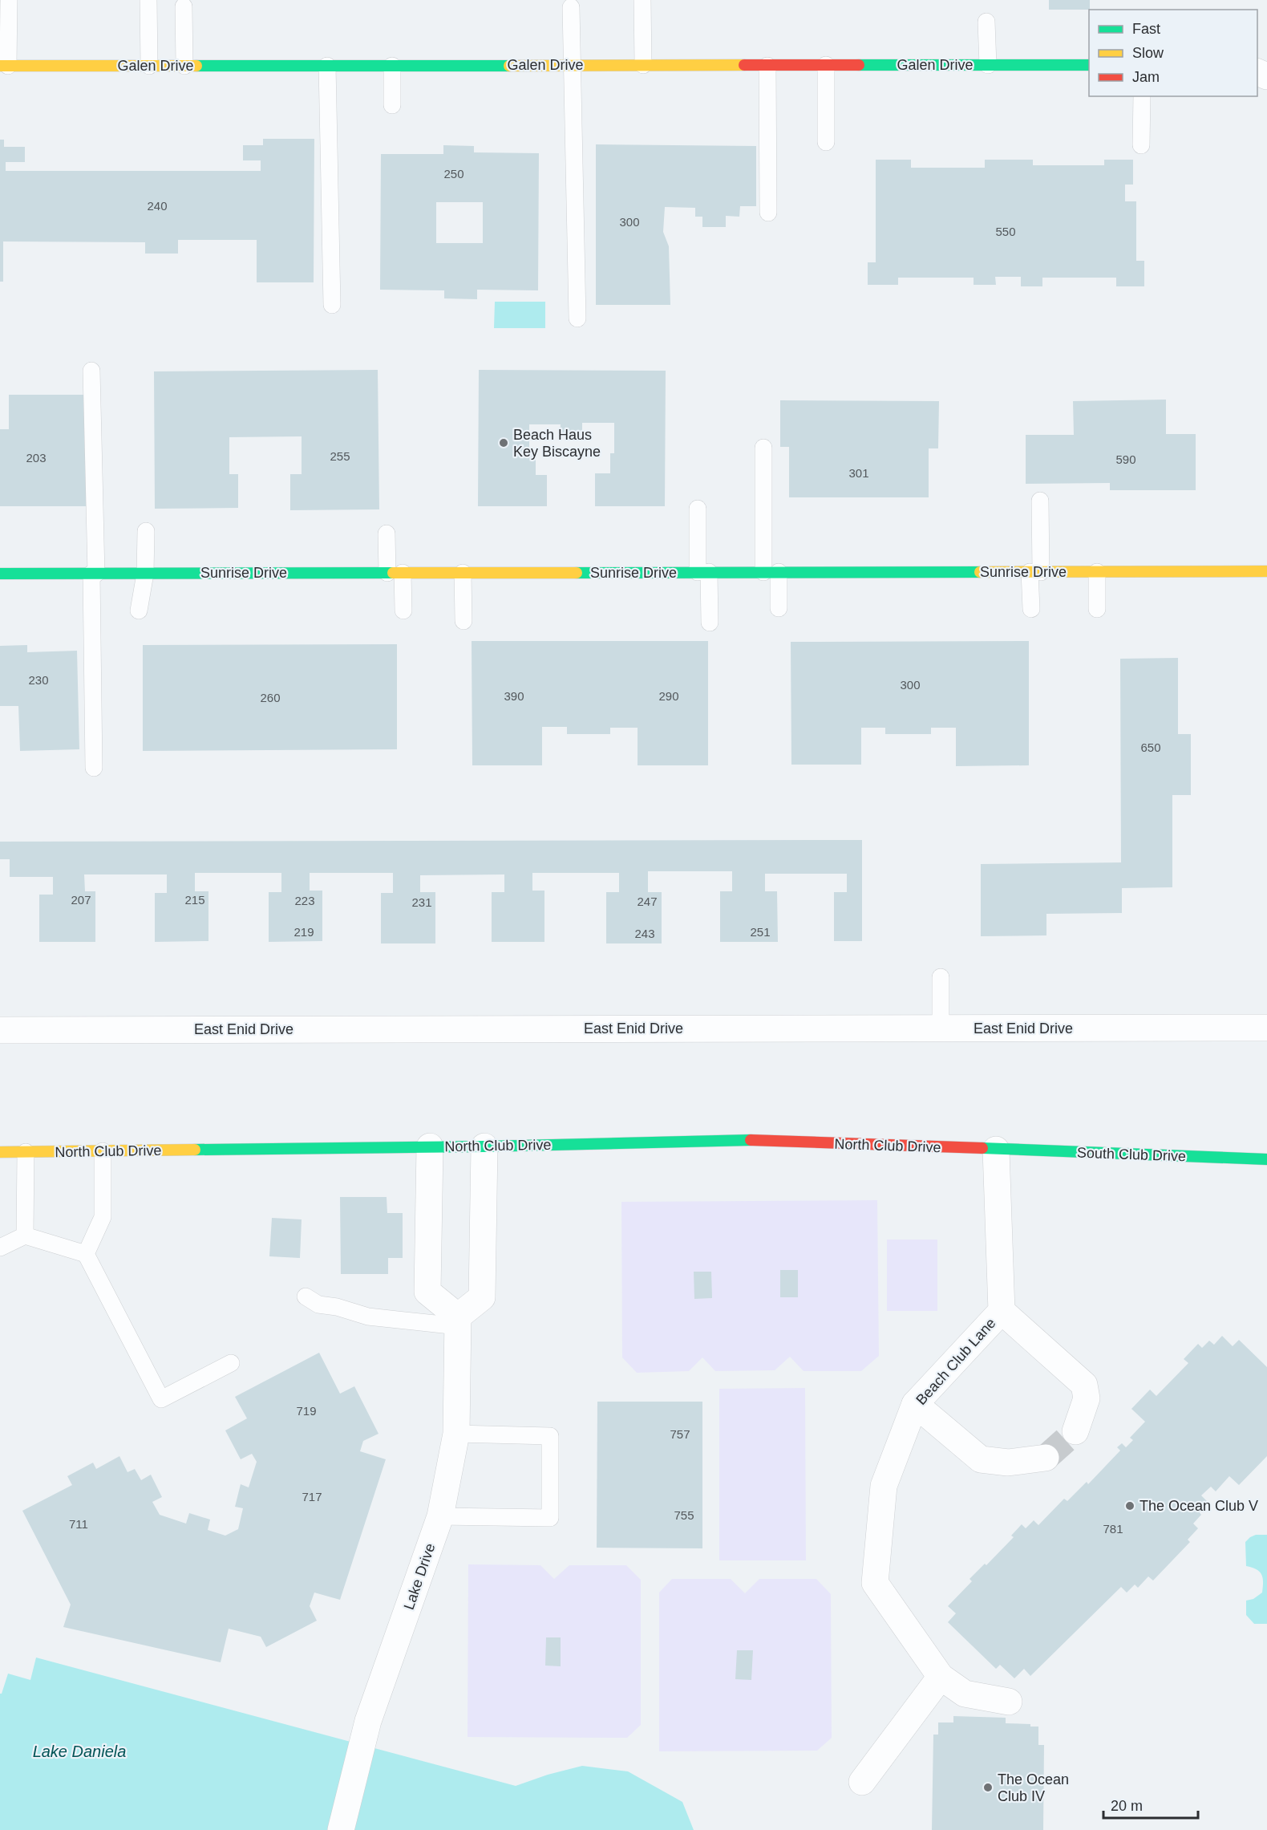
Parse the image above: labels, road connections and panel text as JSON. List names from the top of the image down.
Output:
{
  "streets": {
    "street": [
      "Galen Drive",
      "Sunrise Drive",
      "East Enid Drive",
      "North Club Drive",
      "South Club Drive",
      "Beach Club Lane",
      "Lake Drive"
    ]
  },
  "crossings": [
    ["North Club Drive", "South Club Drive"],
    ["North Club Drive", "Beach Club Lane"],
    ["South Club Drive", "Beach Club Lane"]
  ],
  "water": ["Lake Daniela"],
  "places": ["Beach Haus Key Biscayne", "The Ocean Club V", "The Ocean Club IV"],
  "house_numbers": [
    "250",
    "240",
    "300",
    "550",
    "255",
    "203",
    "590",
    "301",
    "230",
    "300",
    "390",
    "290",
    "260",
    "650",
    "207",
    "215",
    "223",
    "247",
    "231",
    "219",
    "251",
    "243",
    "719",
    "757",
    "717",
    "755",
    "711",
    "781"
  ],
  "legend": ["Fast", "Slow", "Jam"],
  "scale_bar": "20 m"
}
